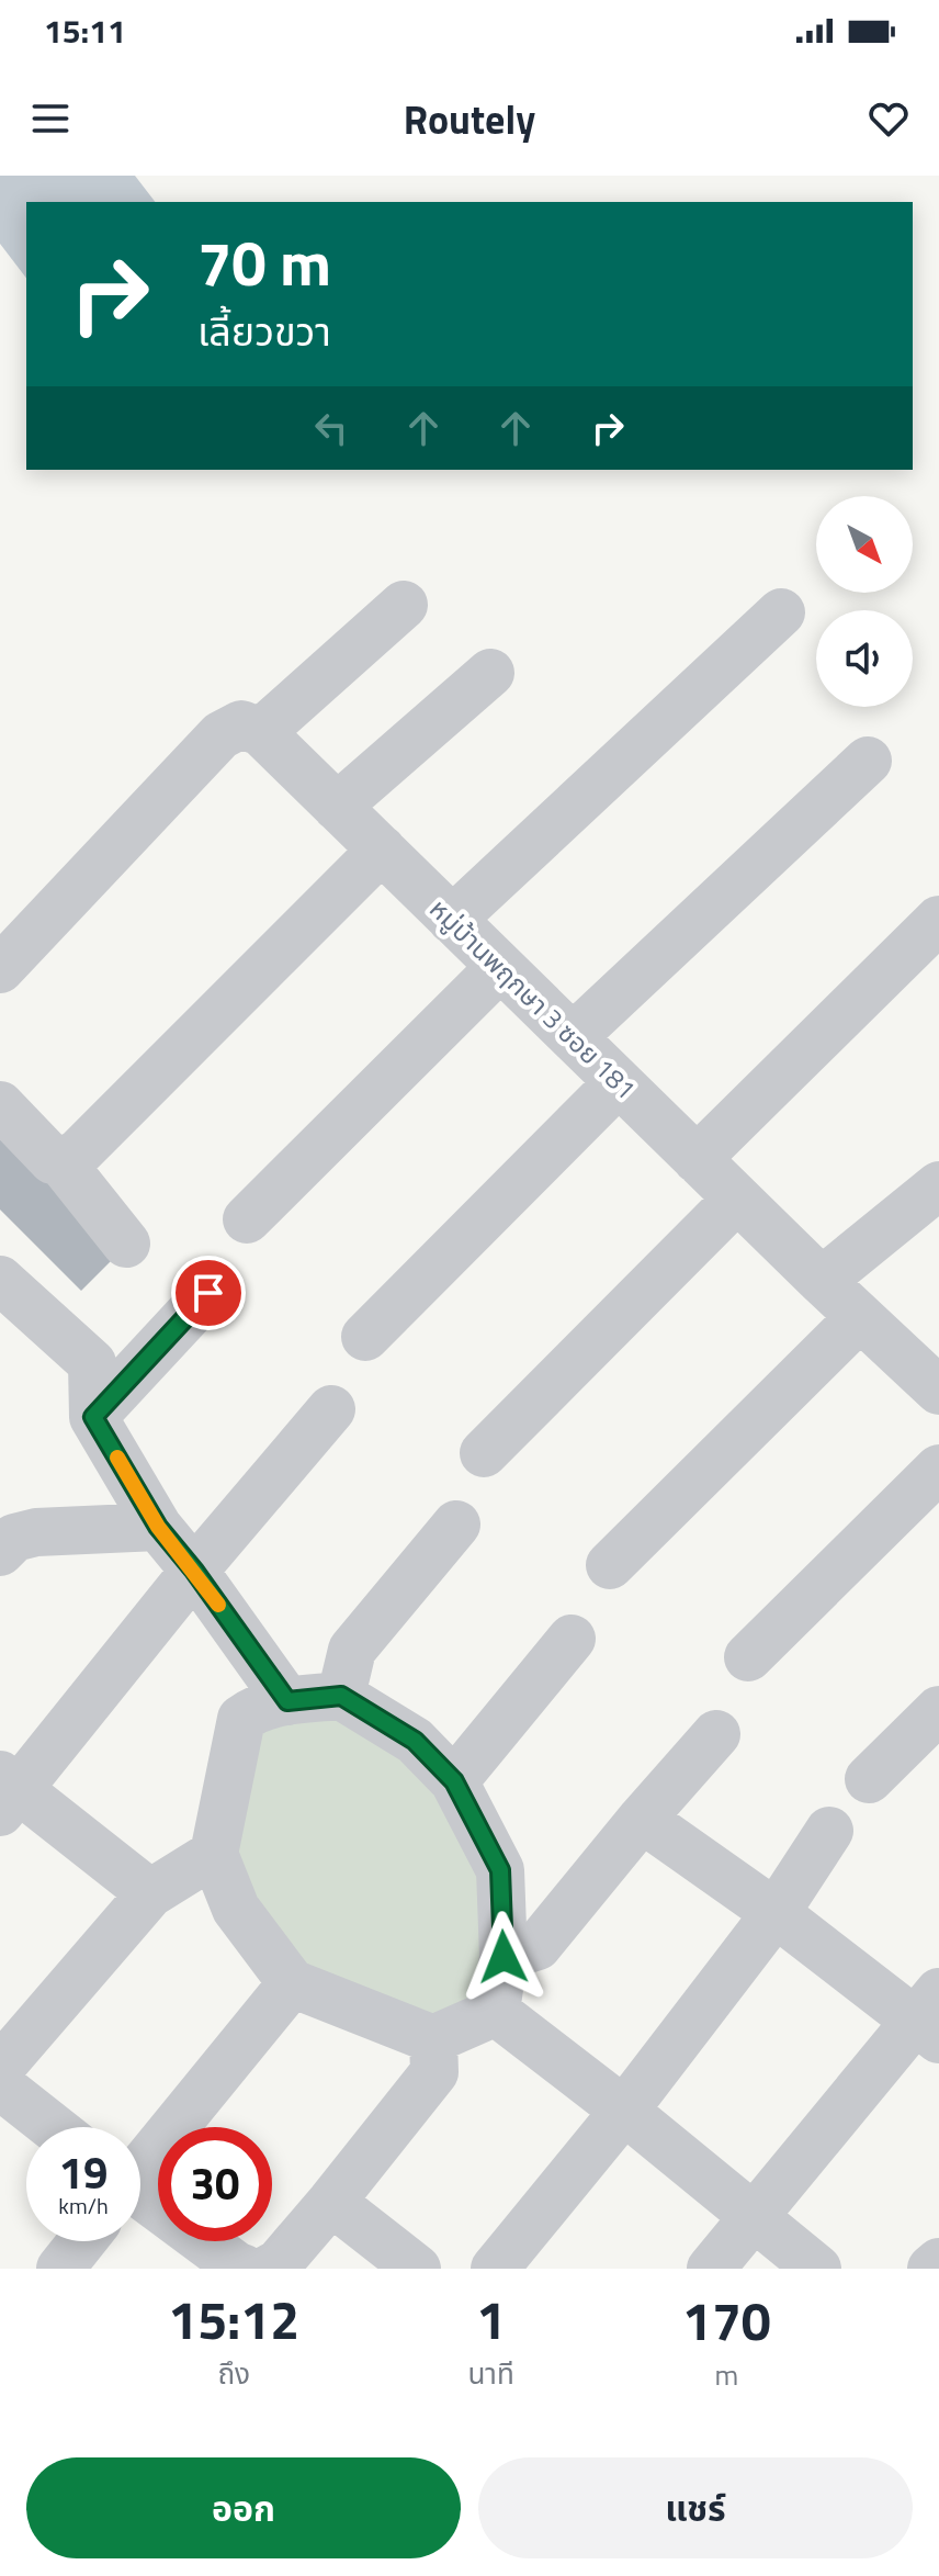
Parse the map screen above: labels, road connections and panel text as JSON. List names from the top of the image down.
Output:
{
  "streets": {
    "street": ["หมู่บ้านพฤกษา 3 ซอย 181"]
  },
  "north": "bottom right",
  "page": {
    "status": "15:11",
    "header": "Routely",
    "turn": ["70 m", "เลี้ยวขวา"],
    "speed": "19 km/h",
    "limit": "30",
    "eta": [
      "15:12",
      "ถึง",
      "1",
      "นาที",
      "170",
      "m"
    ],
    "buttons": ["ออก", "แชร์"]
  }
}
